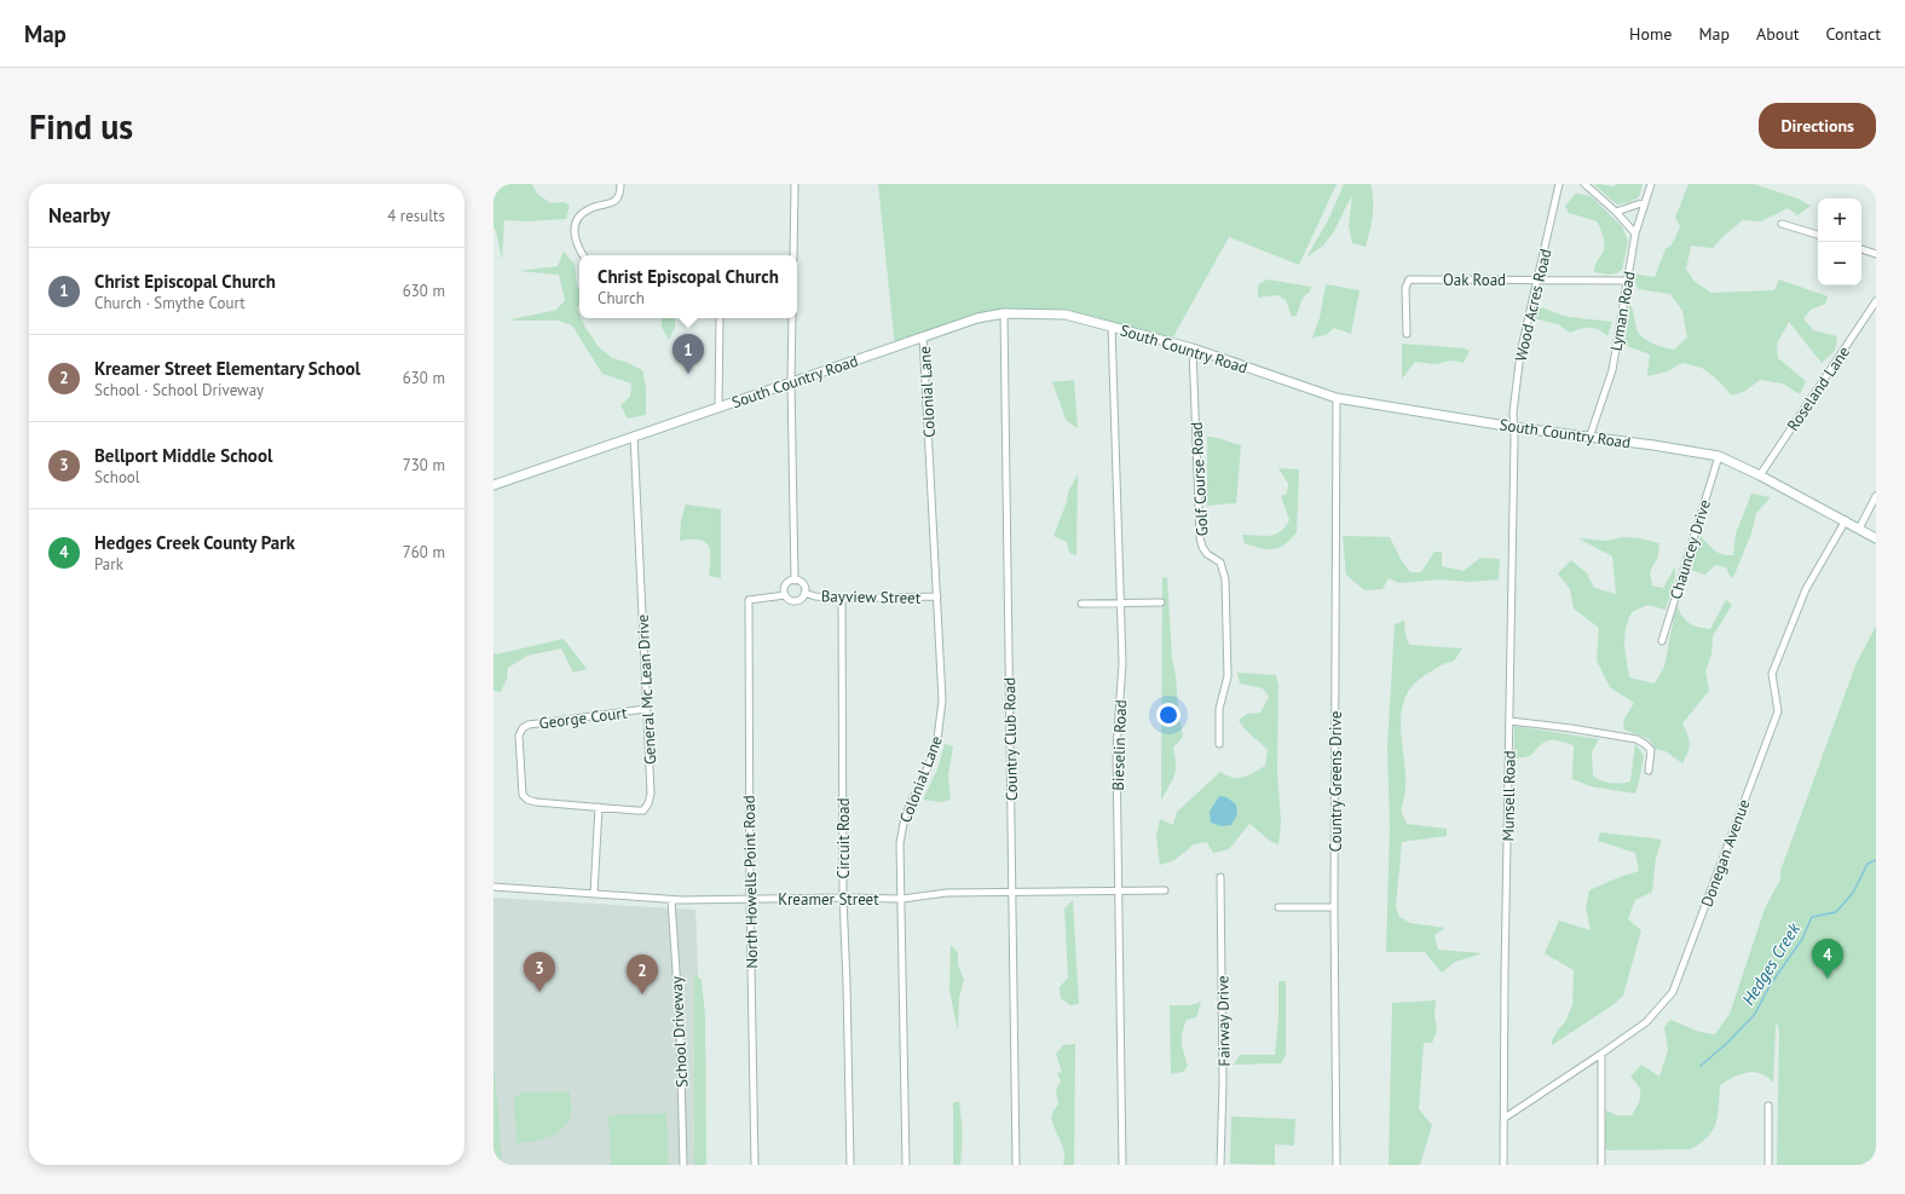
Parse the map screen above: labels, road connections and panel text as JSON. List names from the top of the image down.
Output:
{
  "streets": {
    "main road": ["South Country Road"],
    "street": [
      "Oak Road",
      "Wood Acres Road",
      "Lyman Road",
      "Roseland Lane",
      "Colonial Lane",
      "Golf Course Road",
      "Chauncey Drive",
      "Bayview Street",
      "General Mc Lean Drive",
      "George Court",
      "Country Club Road",
      "Bieselin Road",
      "Country Greens Drive",
      "Munsell Road",
      "Circuit Road",
      "Donegan Avenue",
      "North Howells Point Road",
      "Kreamer Street",
      "Fairway Drive",
      "School Driveway"
    ]
  },
  "crossings": [
    ["Oak Road", "Wood Acres Road"],
    ["Oak Road", "Lyman Road"],
    ["Wood Acres Road", "South Country Road"],
    ["Wood Acres Road", "Munsell Road"],
    ["Lyman Road", "South Country Road"],
    ["South Country Road", "Roseland Lane"],
    ["South Country Road", "Colonial Lane"],
    ["South Country Road", "Golf Course Road"],
    ["South Country Road", "Chauncey Drive"],
    ["South Country Road", "General Mc Lean Drive"],
    ["South Country Road", "Country Club Road"],
    ["South Country Road", "Bieselin Road"],
    ["South Country Road", "Country Greens Drive"],
    ["South Country Road", "Munsell Road"],
    ["South Country Road", "Donegan Avenue"],
    ["Colonial Lane", "Bayview Street"],
    ["Colonial Lane", "Kreamer Street"],
    ["Bayview Street", "Circuit Road"],
    ["Bayview Street", "North Howells Point Road"],
    ["General Mc Lean Drive", "George Court"],
    ["Country Club Road", "Kreamer Street"],
    ["Bieselin Road", "Kreamer Street"],
    ["Munsell Road", "Donegan Avenue"],
    ["Circuit Road", "Kreamer Street"],
    ["North Howells Point Road", "Kreamer Street"],
    ["Kreamer Street", "School Driveway"]
  ],
  "water": ["Hedges Creek"],
  "page": {
    "header": "Map",
    "nav": [
      "Home",
      "Map",
      "About",
      "Contact"
    ],
    "buttons": "Directions",
    "title": "Find us",
    "heading": ["Nearby", "4 results"],
    "map_buttons": ["+", "−"],
    "list": [
      {
        "mark": "1",
        "name": "Christ Episcopal Church",
        "note": "Church · Smythe Court",
        "value": "630 m"
      },
      {
        "mark": "2",
        "name": "Kreamer Street Elementary School",
        "note": "School · School Driveway",
        "value": "630 m"
      },
      {
        "mark": "3",
        "name": "Bellport Middle School",
        "note": "School",
        "value": "730 m"
      },
      {
        "mark": "4",
        "name": "Hedges Creek County Park",
        "note": "Park",
        "value": "760 m"
      }
    ],
    "popup": ["Christ Episcopal Church", "Church"],
    "pins": [
      "1",
      "4",
      "3",
      "2"
    ]
  }
}
